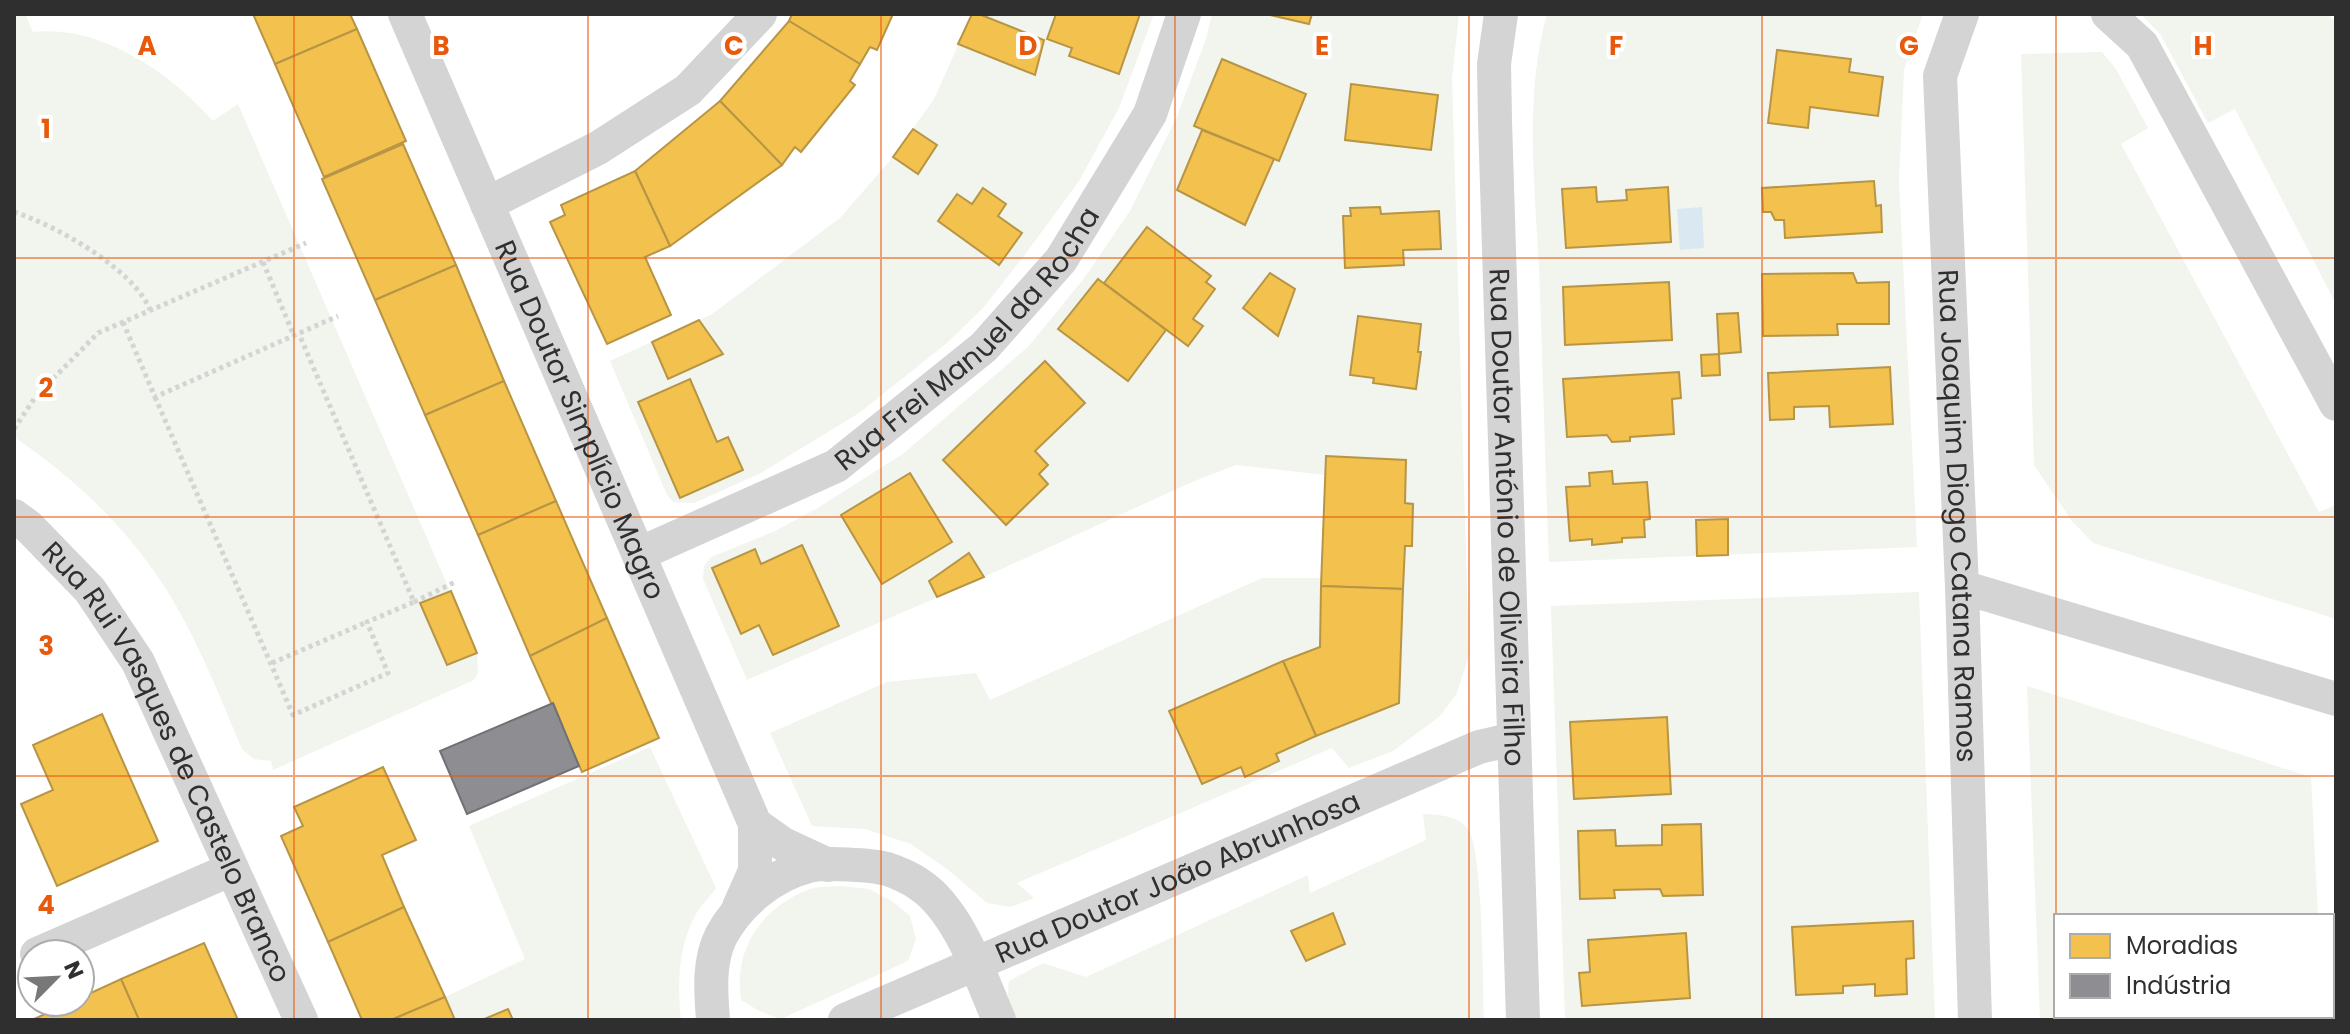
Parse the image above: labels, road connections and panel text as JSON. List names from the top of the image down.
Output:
{
  "streets": {
    "street": [
      "Rua Frei Manuel da Rocha",
      "Rua Doutor Simplício Magro",
      "Rua Joaquim Diogo Catana Ramos",
      "Rua Doutor António de Oliveira Filho",
      "Rua Rui Vasques de Castelo Branco",
      "Rua Doutor João Abrunhosa"
    ]
  },
  "crossings": [
    ["Rua Frei Manuel da Rocha", "Rua Doutor Simplício Magro"],
    ["Rua Doutor António de Oliveira Filho", "Rua Doutor João Abrunhosa"]
  ],
  "legend": ["Moradias", "Indústria"],
  "north": "top right",
  "grid": {
    "columns": [
      "A",
      "B",
      "C",
      "D",
      "E",
      "F",
      "G",
      "H"
    ],
    "rows": [
      "1",
      "2",
      "3",
      "4"
    ]
  }
}
